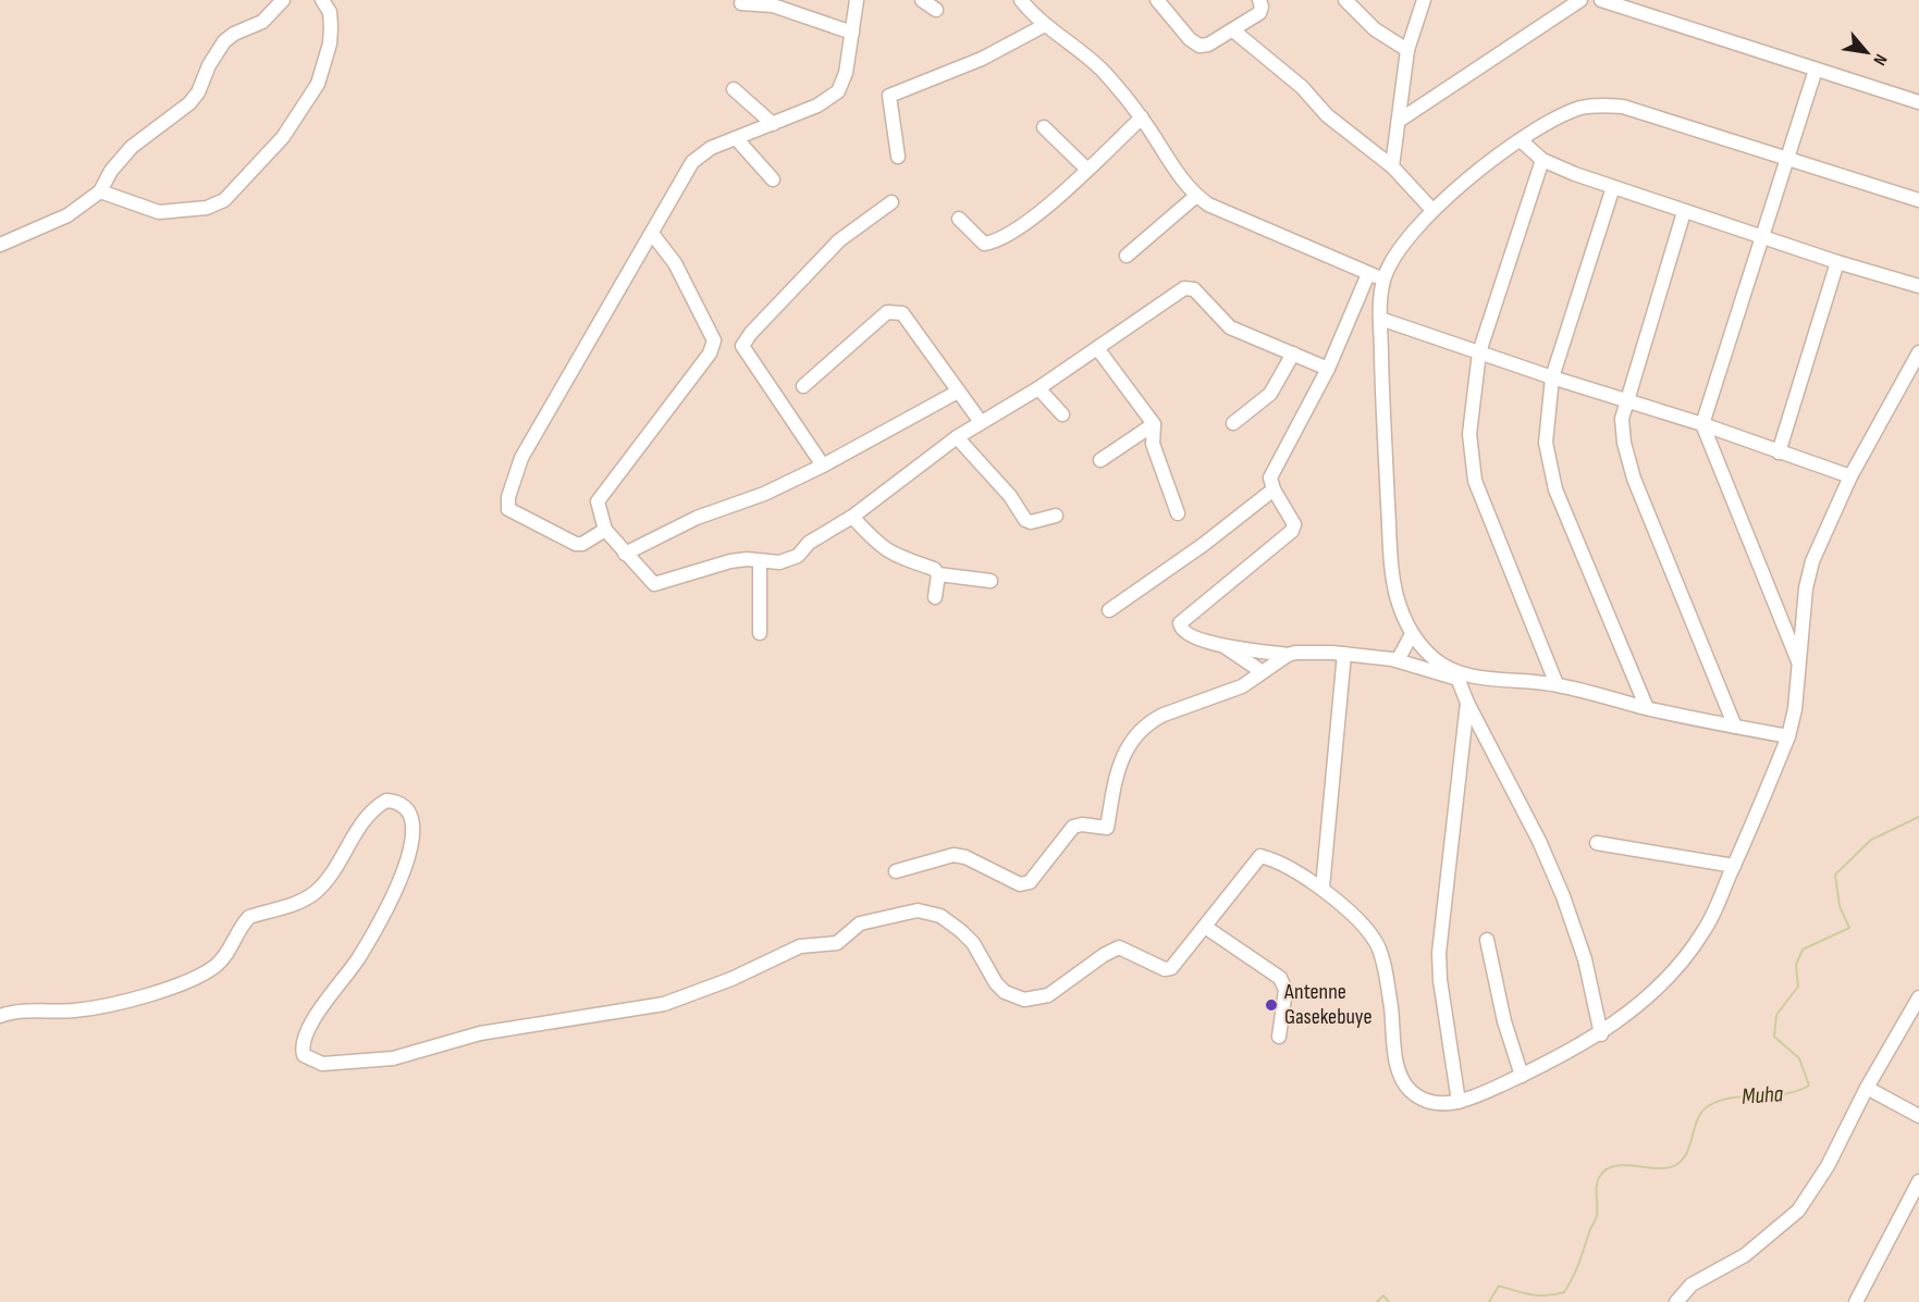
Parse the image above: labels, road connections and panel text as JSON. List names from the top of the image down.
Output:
{
  "water": ["Muha"],
  "places": ["Antenne Gasekebuye"],
  "north": "bottom right"
}
